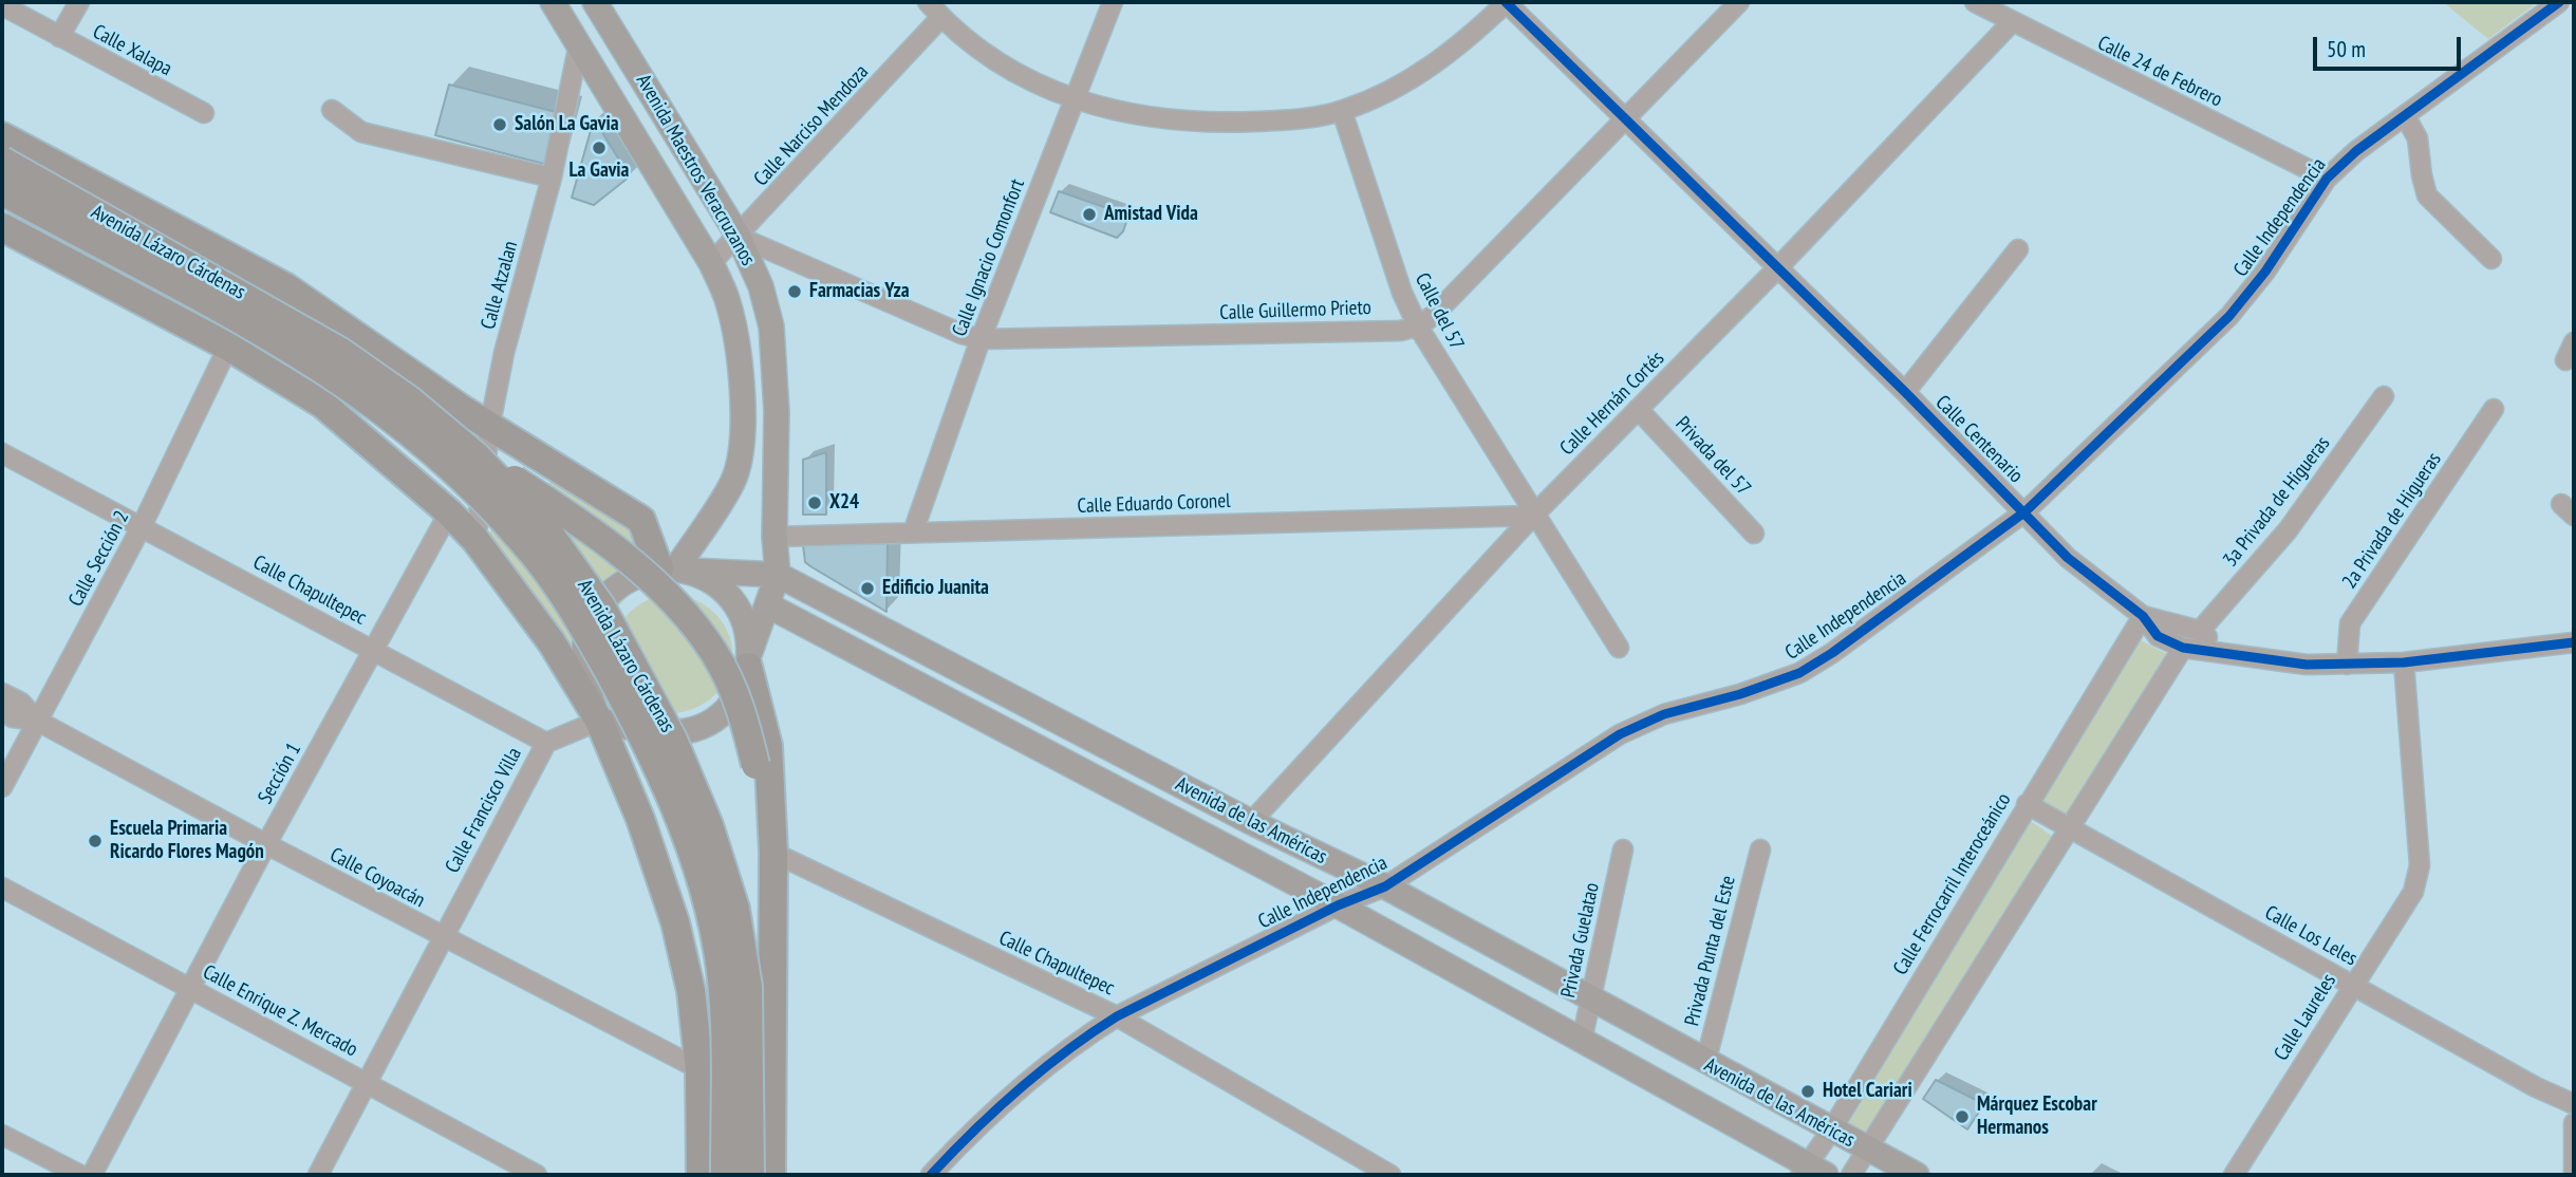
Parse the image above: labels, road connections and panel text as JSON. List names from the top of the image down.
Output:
{
  "streets": {
    "highway": ["Avenida Lázaro Cárdenas"],
    "main road": ["Avenida Maestros Veracruzanos", "Avenida de las Américas"],
    "street": [
      "Calle Xalapa",
      "Calle 24 de Febrero",
      "Calle Narciso Mendoza",
      "Calle Independencia",
      "Calle Ignacio Comonfort",
      "Calle Atzalan",
      "Calle Guillermo Prieto",
      "Calle del 57",
      "Calle Hernán Cortés",
      "Calle Centenario",
      "Privada del 57",
      "3a Privada de Higueras",
      "Calle Eduardo Coronel",
      "2a Privada de Higueras",
      "Calle Sección 2",
      "Calle Chapultepec",
      "Sección 1",
      "Calle Francisco Villa",
      "Calle Coyoacán",
      "Calle Ferrocarril Interoceánico",
      "Calle Los Leles",
      "Privada Guelatao",
      "Privada Punta del Este",
      "Calle Enrique Z. Mercado",
      "Calle Laureles"
    ]
  },
  "crossings": [
    ["Calle 24 de Febrero", "Calle Independencia"],
    ["Calle 24 de Febrero", "Calle Hernán Cortés"],
    ["Calle Narciso Mendoza", "Avenida Maestros Veracruzanos"],
    ["Calle Narciso Mendoza", "Calle Guillermo Prieto"],
    ["Avenida Maestros Veracruzanos", "Calle Atzalan"],
    ["Avenida Maestros Veracruzanos", "Calle Guillermo Prieto"],
    ["Avenida Maestros Veracruzanos", "Calle Eduardo Coronel"],
    ["Avenida Maestros Veracruzanos", "Avenida de las Américas"],
    ["Calle Independencia", "Calle Centenario"],
    ["Calle Independencia", "Calle Chapultepec"],
    ["Calle Independencia", "Avenida de las Américas"],
    ["Calle Ignacio Comonfort", "Calle Guillermo Prieto"],
    ["Calle Ignacio Comonfort", "Calle Eduardo Coronel"],
    ["Calle Guillermo Prieto", "Calle del 57"],
    ["Calle del 57", "Calle Hernán Cortés"],
    ["Calle del 57", "Calle Eduardo Coronel"],
    ["Calle Hernán Cortés", "Calle Centenario"],
    ["Calle Hernán Cortés", "Privada del 57"],
    ["Calle Hernán Cortés", "Calle Eduardo Coronel"],
    ["Calle Hernán Cortés", "Avenida de las Américas"],
    ["Calle Centenario", "3a Privada de Higueras"],
    ["Calle Centenario", "2a Privada de Higueras"],
    ["Calle Centenario", "Calle Ferrocarril Interoceánico"],
    ["Calle Centenario", "Calle Laureles"],
    ["Calle Sección 2", "Calle Chapultepec"],
    ["Calle Sección 2", "Calle Coyoacán"],
    ["Calle Chapultepec", "Sección 1"],
    ["Calle Chapultepec", "Calle Francisco Villa"],
    ["Sección 1", "Calle Coyoacán"],
    ["Sección 1", "Calle Enrique Z. Mercado"],
    ["Calle Francisco Villa", "Calle Coyoacán"],
    ["Calle Francisco Villa", "Calle Enrique Z. Mercado"],
    ["Avenida de las Américas", "Calle Ferrocarril Interoceánico"],
    ["Avenida de las Américas", "Privada Guelatao"],
    ["Avenida de las Américas", "Privada Punta del Este"],
    ["Calle Ferrocarril Interoceánico", "Calle Los Leles"],
    ["Calle Los Leles", "Calle Laureles"]
  ],
  "places": [
    "Salón La Gavia",
    "La Gavia",
    "Amistad Vida",
    "Farmacias Yza",
    "X24",
    "Edificio Juanita",
    "Escuela Primaria Ricardo Flores Magón",
    "Hotel Cariari",
    "Márquez Escobar Hermanos"
  ],
  "scale_bar": "50 m"
}
